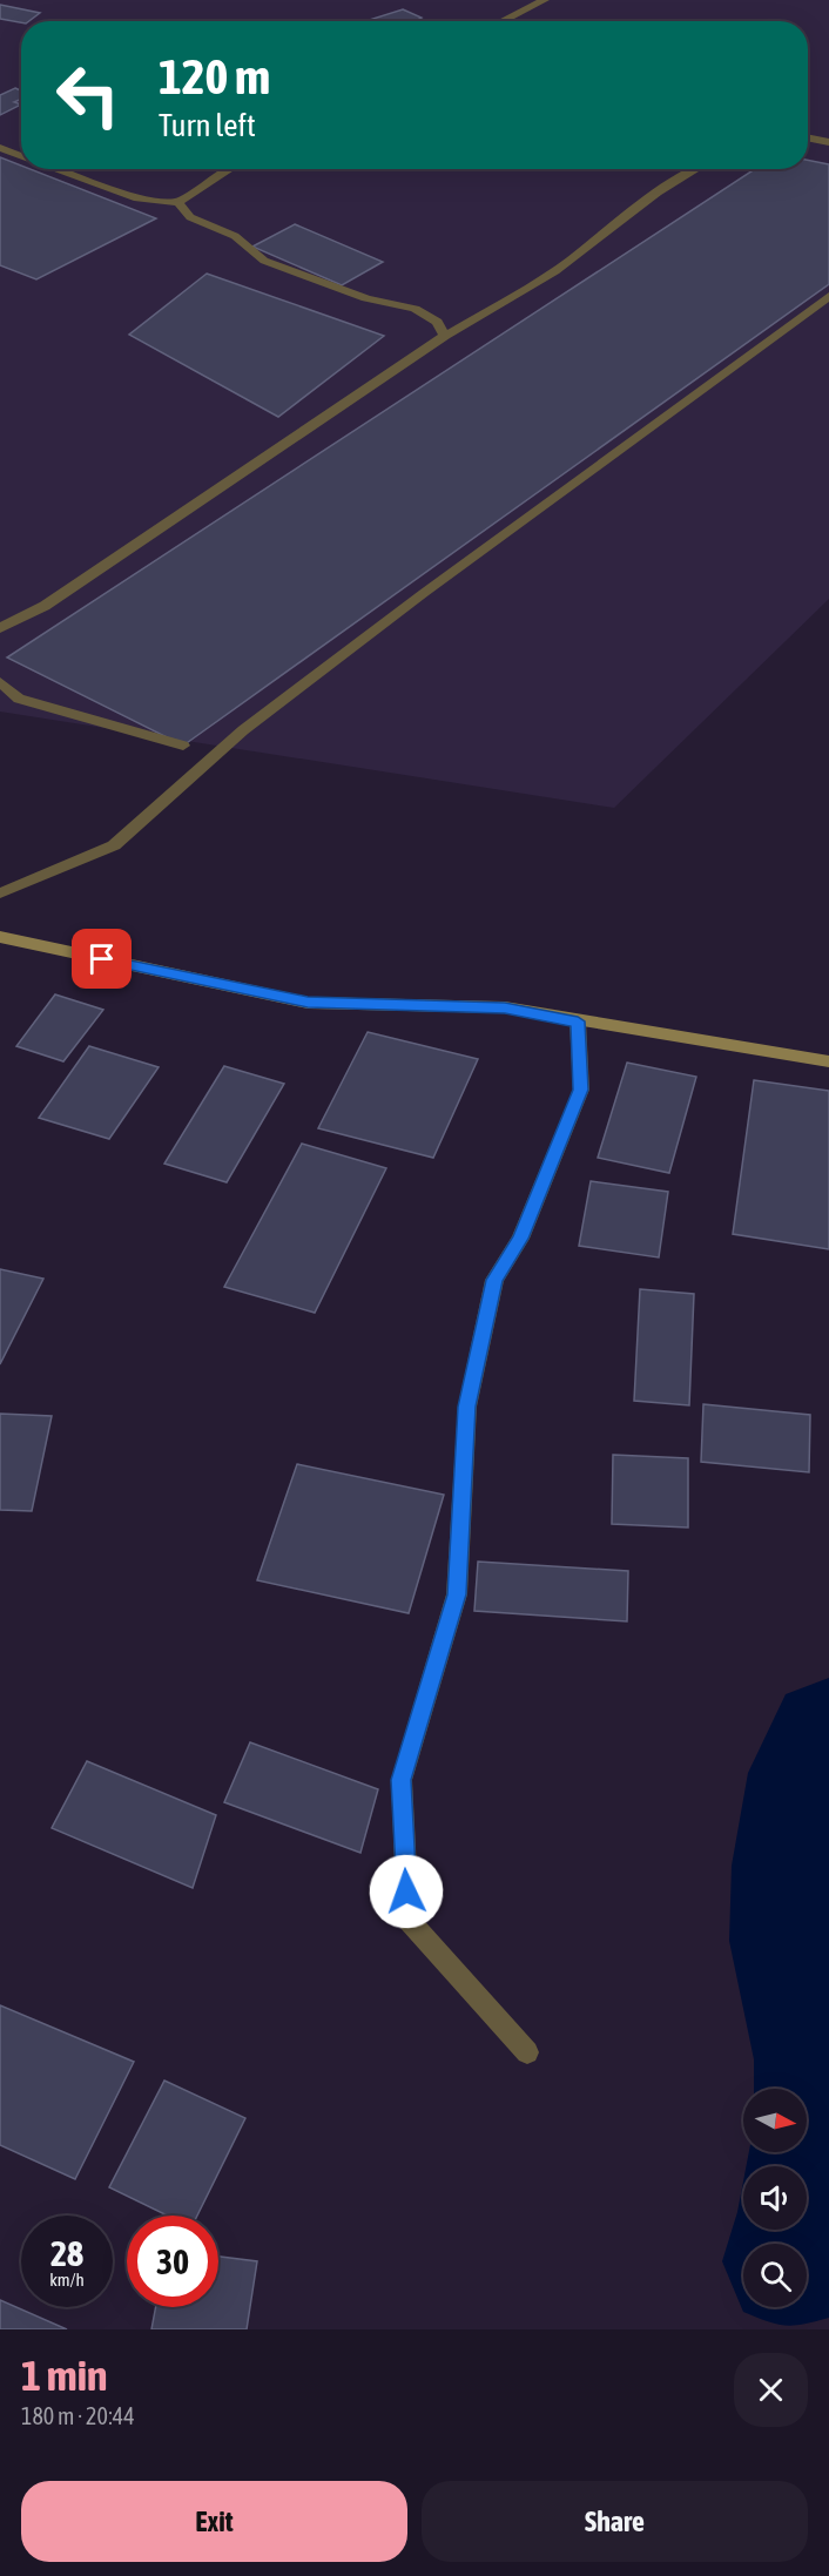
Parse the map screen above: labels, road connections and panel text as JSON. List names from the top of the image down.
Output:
{
  "north": "right",
  "page": {
    "turn": ["120 m", "Turn left"],
    "speed": "28 km/h",
    "limit": "30",
    "heading": ["1 min", "180 m · 20:44"],
    "buttons": ["Exit", "Share"]
  }
}
